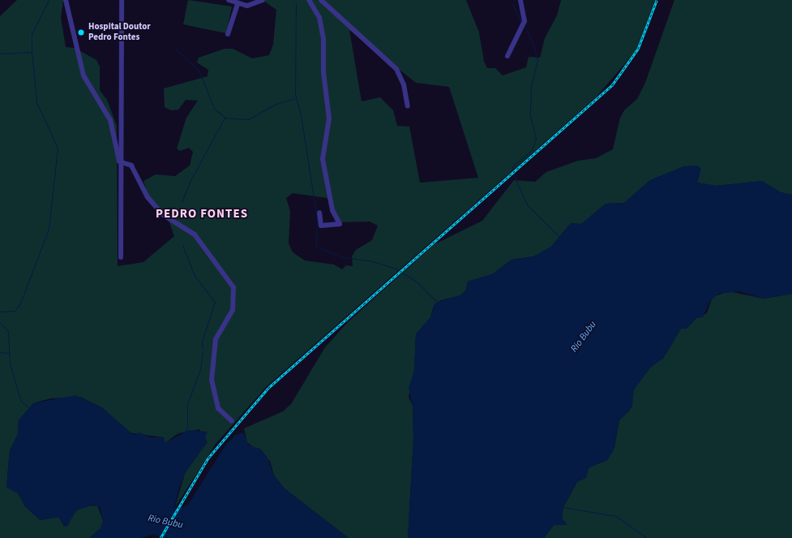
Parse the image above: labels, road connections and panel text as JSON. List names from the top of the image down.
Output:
{
  "districts": ["PEDRO FONTES"],
  "water": ["Rio Bubu"],
  "places": ["Hospital Doutor Pedro Fontes"]
}
